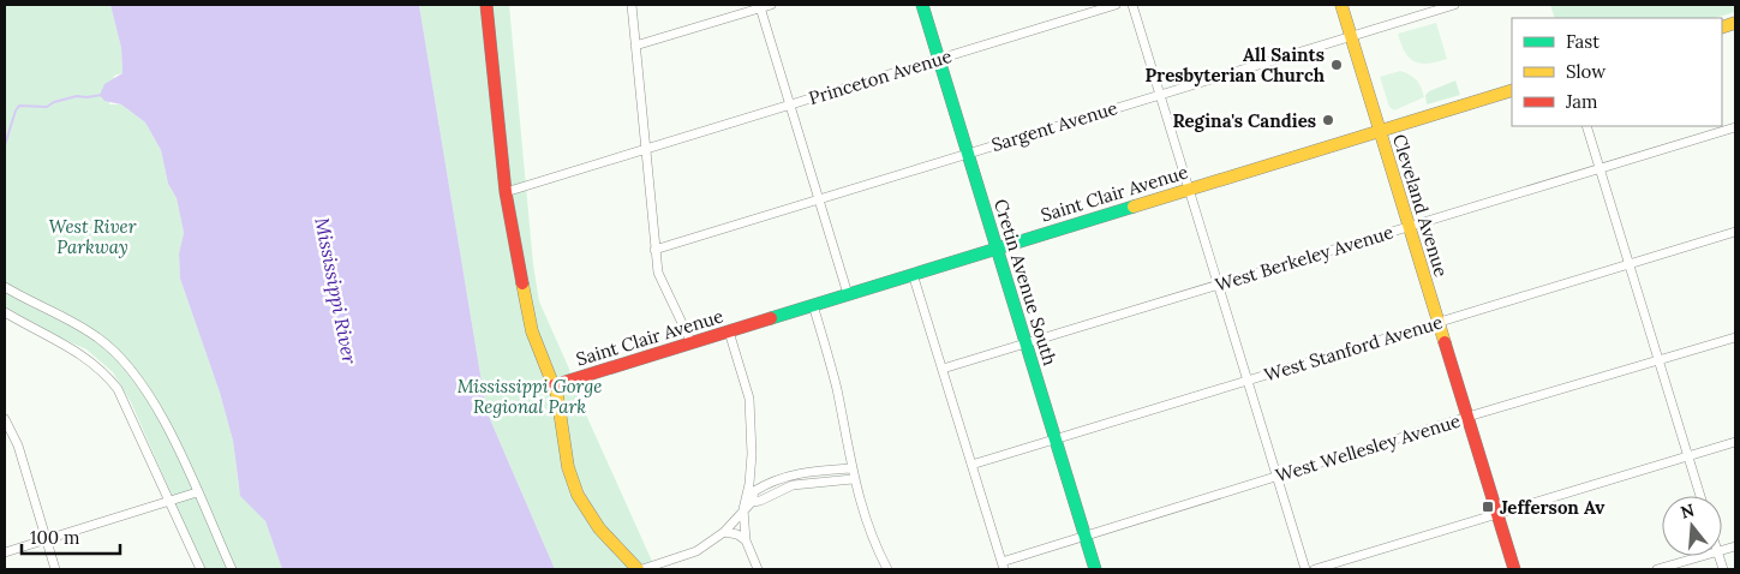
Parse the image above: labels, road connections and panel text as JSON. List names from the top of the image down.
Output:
{
  "streets": {
    "street": [
      "Princeton Avenue",
      "Sargent Avenue",
      "Saint Clair Avenue",
      "Cleveland Avenue",
      "West Berkeley Avenue",
      "Cretin Avenue South",
      "West Stanford Avenue",
      "West Wellesley Avenue"
    ]
  },
  "crossings": [
    ["Princeton Avenue", "Cretin Avenue South"],
    ["Sargent Avenue", "Cleveland Avenue"],
    ["Sargent Avenue", "Cretin Avenue South"],
    ["Saint Clair Avenue", "Cleveland Avenue"],
    ["Saint Clair Avenue", "Cretin Avenue South"],
    ["Cleveland Avenue", "West Berkeley Avenue"],
    ["Cleveland Avenue", "West Stanford Avenue"],
    ["Cleveland Avenue", "West Wellesley Avenue"],
    ["West Berkeley Avenue", "Cretin Avenue South"],
    ["Cretin Avenue South", "West Stanford Avenue"],
    ["Cretin Avenue South", "West Wellesley Avenue"]
  ],
  "water": ["Mississippi River"],
  "parks": ["West River Parkway", "Mississippi Gorge Regional Park"],
  "places": {
    "other": ["All Saints Presbyterian Church", "Regina's Candies"],
    "transit": ["Jefferson Av"]
  },
  "legend": ["Fast", "Slow", "Jam"],
  "scale_bar": "100 m",
  "north": "top"
}
